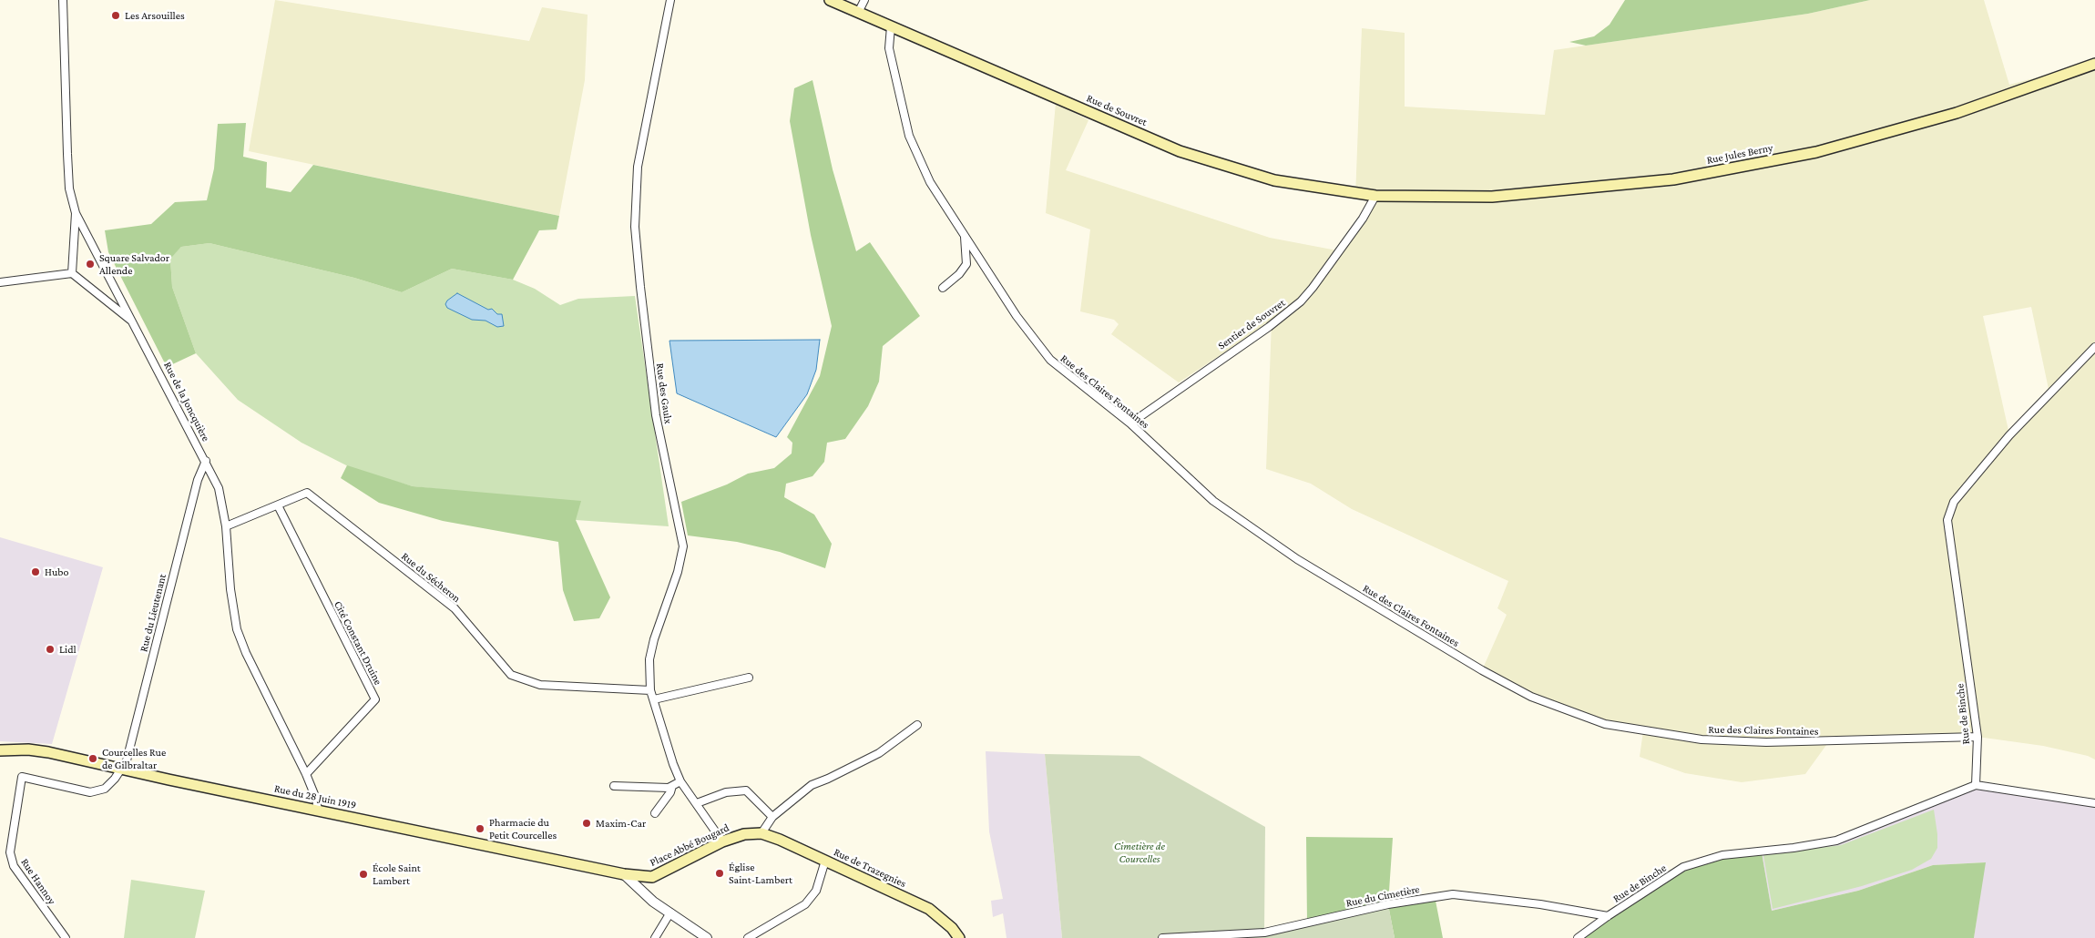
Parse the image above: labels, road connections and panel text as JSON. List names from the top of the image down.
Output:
{
  "streets": {
    "main road": [
      "Rue de Souvret",
      "Rue Jules Berny",
      "Rue du 28 Juin 1919",
      "Place Abbé Bougard",
      "Rue de Trazegnies"
    ],
    "street": [
      "Sentier de Souvret",
      "Rue des Claires Fontaines",
      "Rue des Gaulx",
      "Rue de la Joncquière",
      "Rue du Sécheron",
      "Rue du Lieutenant",
      "Cité Constant Druine",
      "Rue de Binche",
      "Rue Hannoy",
      "Rue du Cimetière"
    ]
  },
  "crossings": [
    ["Rue de Souvret", "Rue Jules Berny"],
    ["Rue de Souvret", "Sentier de Souvret"],
    ["Rue de Souvret", "Rue des Claires Fontaines"],
    ["Rue Jules Berny", "Sentier de Souvret"],
    ["Sentier de Souvret", "Rue des Claires Fontaines"],
    ["Rue des Claires Fontaines", "Rue de Binche"],
    ["Rue des Gaulx", "Rue du Sécheron"],
    ["Rue des Gaulx", "Place Abbé Bougard"],
    ["Rue de la Joncquière", "Rue du Sécheron"],
    ["Rue de la Joncquière", "Rue du Lieutenant"],
    ["Rue de la Joncquière", "Cité Constant Druine"],
    ["Rue de la Joncquière", "Rue du 28 Juin 1919"],
    ["Rue du Sécheron", "Cité Constant Druine"],
    ["Rue du Lieutenant", "Rue du 28 Juin 1919"],
    ["Rue du Lieutenant", "Rue Hannoy"],
    ["Rue de Binche", "Rue du Cimetière"],
    ["Rue du 28 Juin 1919", "Place Abbé Bougard"],
    ["Place Abbé Bougard", "Rue de Trazegnies"]
  ],
  "parks": ["Cimetière de Courcelles"],
  "places": [
    "Les Arsouilles",
    "Square Salvador Allende",
    "Hubo",
    "Lidl",
    "Courcelles Rue de Gilbraltar",
    "Maxim-Car",
    "Pharmacie du Petit Courcelles",
    "Église Saint-Lambert",
    "École Saint Lambert"
  ]
}
